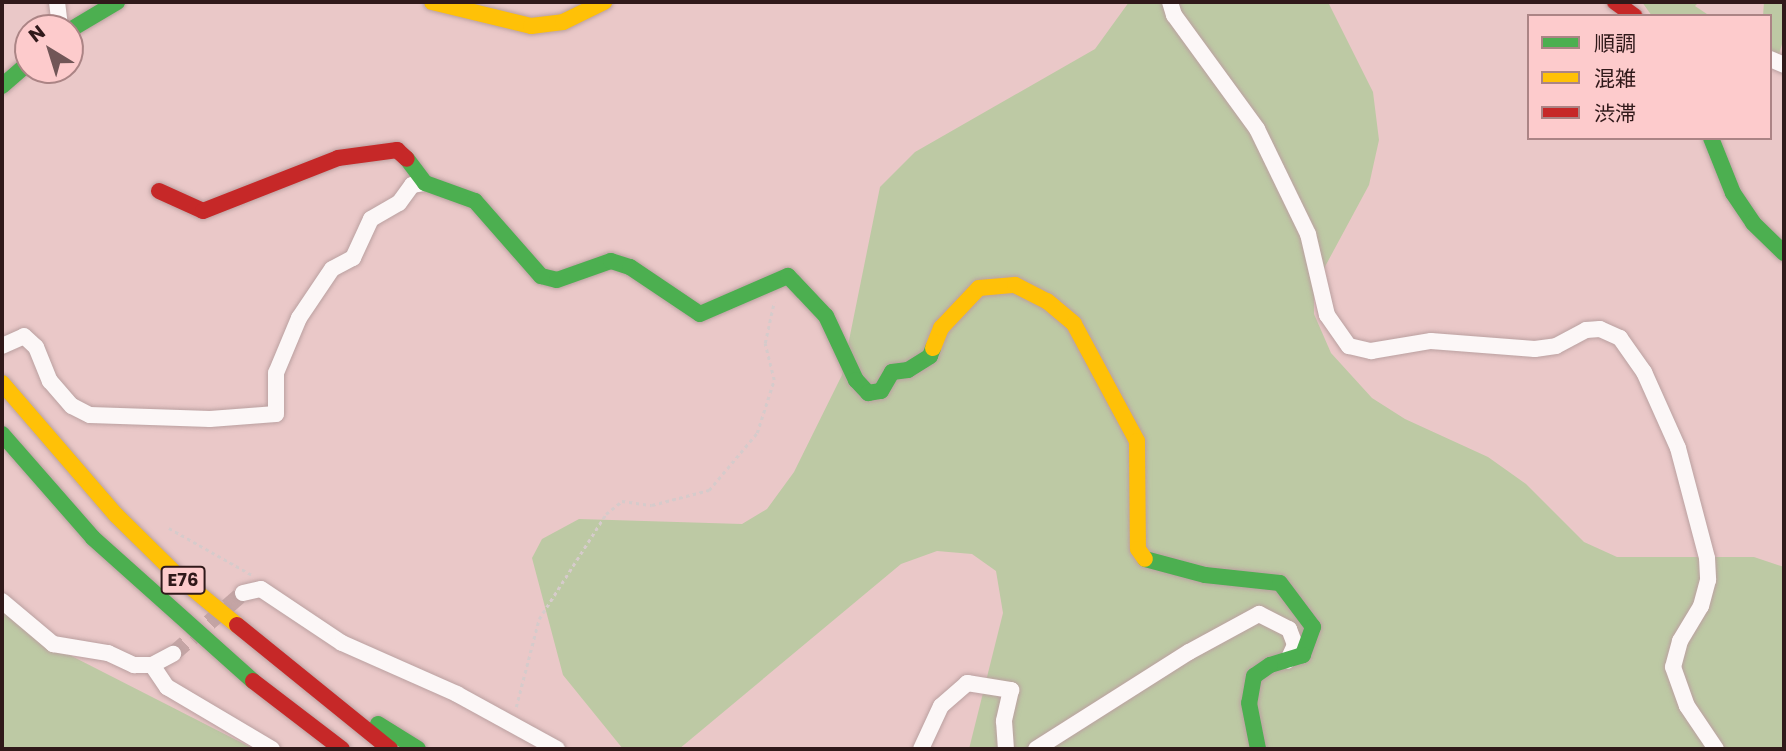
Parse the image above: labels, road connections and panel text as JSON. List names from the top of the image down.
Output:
{
  "streets": {
    "main road": ["E76"]
  },
  "legend": ["順調", "混雑", "渋滞"],
  "north": "top left"
}
